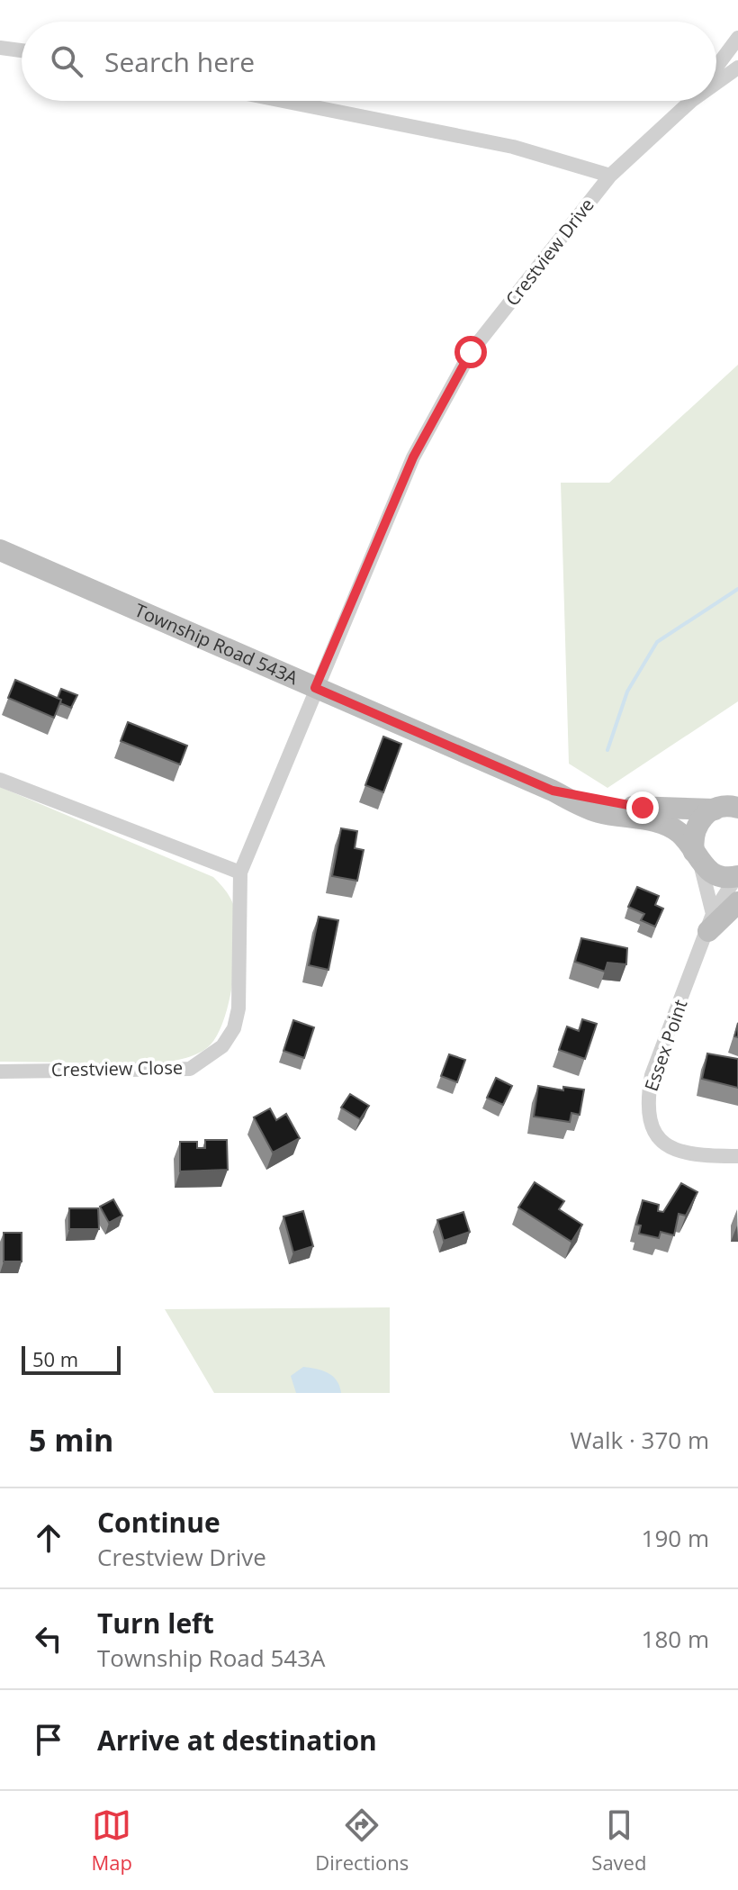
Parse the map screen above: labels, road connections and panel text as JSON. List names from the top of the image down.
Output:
{
  "streets": {
    "main road": ["Township Road 543A"],
    "street": ["Crestview Drive", "Essex Point", "Crestview Close"]
  },
  "crossings": [
    ["Crestview Drive", "Township Road 543A"],
    ["Crestview Drive", "Crestview Close"],
    ["Township Road 543A", "Essex Point"],
    ["Township Road 543A", "Crestview Close"]
  ],
  "scale_bar": "50 m",
  "page": {
    "search": "Search here",
    "scale": "50 m",
    "heading": ["5 min", "Walk · 370 m"],
    "list": [
      ["Continue", "Crestview Drive", "190 m"],
      ["Turn left", "Township Road 543A", "180 m"],
      "Arrive at destination"
    ],
    "nav": ["Map", "Directions", "Saved"]
  }
}
